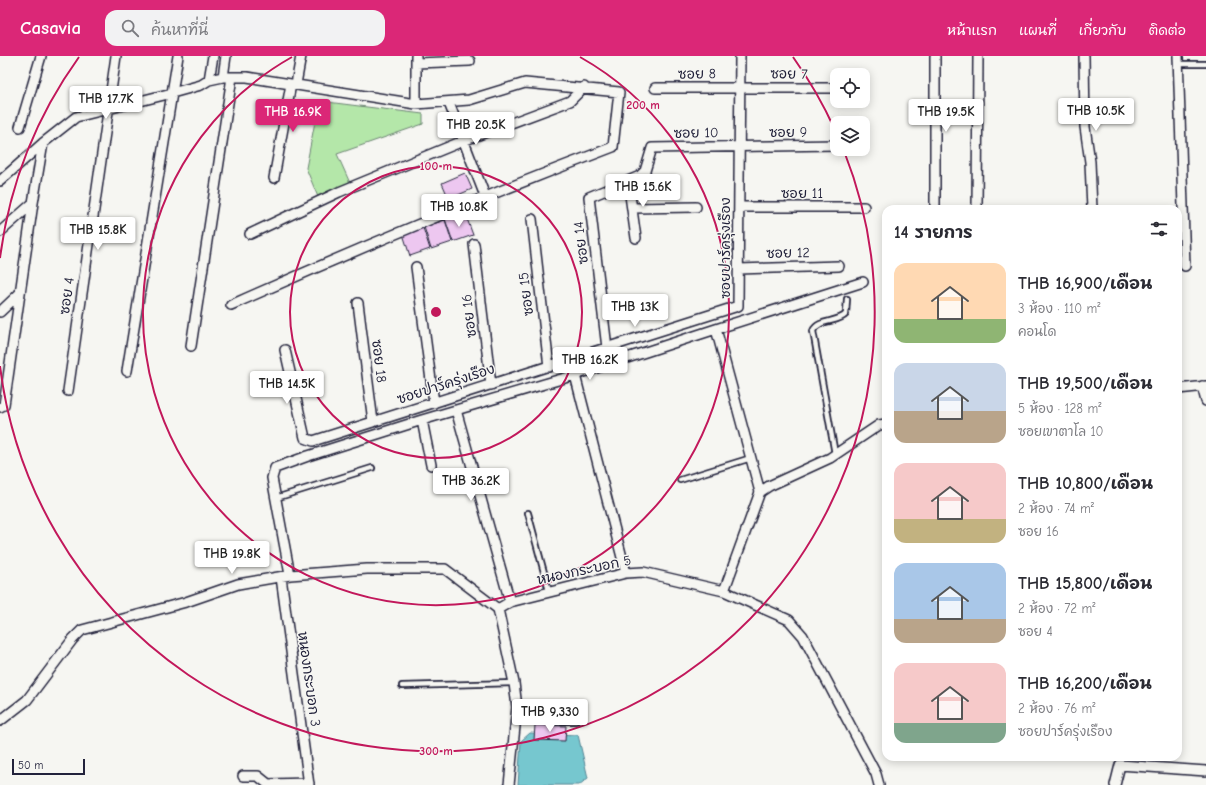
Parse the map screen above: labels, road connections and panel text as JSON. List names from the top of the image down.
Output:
{
  "streets": {
    "street": [
      "ซอย 8",
      "ซอย 7",
      "ซอย 9",
      "ซอย 10",
      "ซอย 11",
      "ซอย 14",
      "ซอยปาร์ครุ่งเรือง",
      "ซอย 12",
      "ซอย 15",
      "ซอย 4",
      "ซอย 16",
      "ซอย 18",
      "หนองกระบอก 5",
      "หนองกระบอก 3"
    ]
  },
  "crossings": [
    ["ซอย 8", "ซอย 7"],
    ["ซอย 8", "ซอยปาร์ครุ่งเรือง"],
    ["ซอย 7", "ซอยปาร์ครุ่งเรือง"],
    ["ซอย 9", "ซอย 10"],
    ["ซอย 9", "ซอยปาร์ครุ่งเรือง"],
    ["ซอย 10", "ซอย 14"],
    ["ซอย 10", "ซอยปาร์ครุ่งเรือง"],
    ["ซอย 11", "ซอยปาร์ครุ่งเรือง"],
    ["ซอย 14", "ซอยปาร์ครุ่งเรือง"],
    ["ซอยปาร์ครุ่งเรือง", "ซอย 12"],
    ["ซอยปาร์ครุ่งเรือง", "ซอย 15"],
    ["ซอยปาร์ครุ่งเรือง", "ซอย 16"],
    ["ซอยปาร์ครุ่งเรือง", "ซอย 18"]
  ],
  "scale_bar": "50 m",
  "page": {
    "header": "Casavia",
    "search": "ค้นหาที่นี่",
    "nav": [
      "หน้าแรก",
      "แผนที่",
      "เกี่ยวกับ",
      "ติดต่อ"
    ],
    "price": [
      "THB 17.7K",
      "THB 10.5K",
      "THB 16.9K",
      "THB 19.5K",
      "THB 20.5K",
      "THB 15.6K",
      "THB 10.8K",
      "THB 15.8K",
      "THB 13K",
      "THB 16.2K",
      "THB 14.5K",
      "THB 36.2K",
      "THB 19.8K",
      "THB 9,330"
    ],
    "heading": "14 รายการ",
    "list": [
      {
        "name": "THB 16,900/เดือน",
        "note": "3 ห้อง · 110 m² · คอนโด"
      },
      {
        "name": "THB 19,500/เดือน",
        "note": "5 ห้อง · 128 m² · ซอยเขาตาโล 10"
      },
      {
        "name": "THB 10,800/เดือน",
        "note": "2 ห้อง · 74 m² · ซอย 16"
      },
      {
        "name": "THB 15,800/เดือน",
        "note": "2 ห้อง · 72 m² · ซอย 4"
      },
      {
        "name": "THB 16,200/เดือน",
        "note": "2 ห้อง · 76 m² · ซอยปาร์ครุ่งเรือง"
      }
    ],
    "scale": "50 m"
  },
  "rings": ["200 m", "100 m", "300 m"]
}
